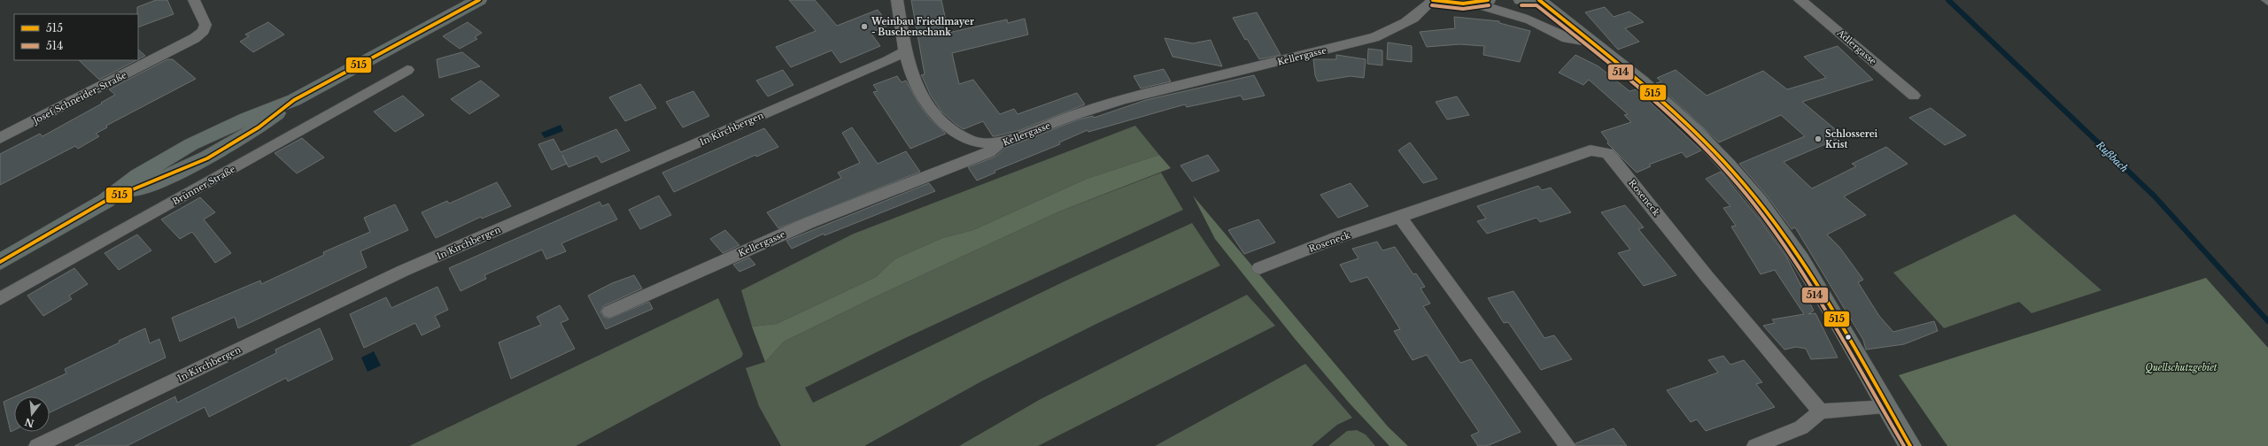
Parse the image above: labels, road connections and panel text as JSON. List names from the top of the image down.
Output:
{
  "streets": {
    "street": [
      "Adlergasse",
      "Kellergasse",
      "Josef Schneider-Straße",
      "In Kirchbergen",
      "Brünner Straße",
      "Roseneck"
    ]
  },
  "water": ["Rußbach"],
  "parks": ["Quellschutzgebiet"],
  "places": ["Weinbau Friedlmayer - Buschenschank", "Schlosserei Krist"],
  "lines": ["transit line 515", "transit line 514"],
  "legend": ["515", "514"],
  "north": "bottom"
}
